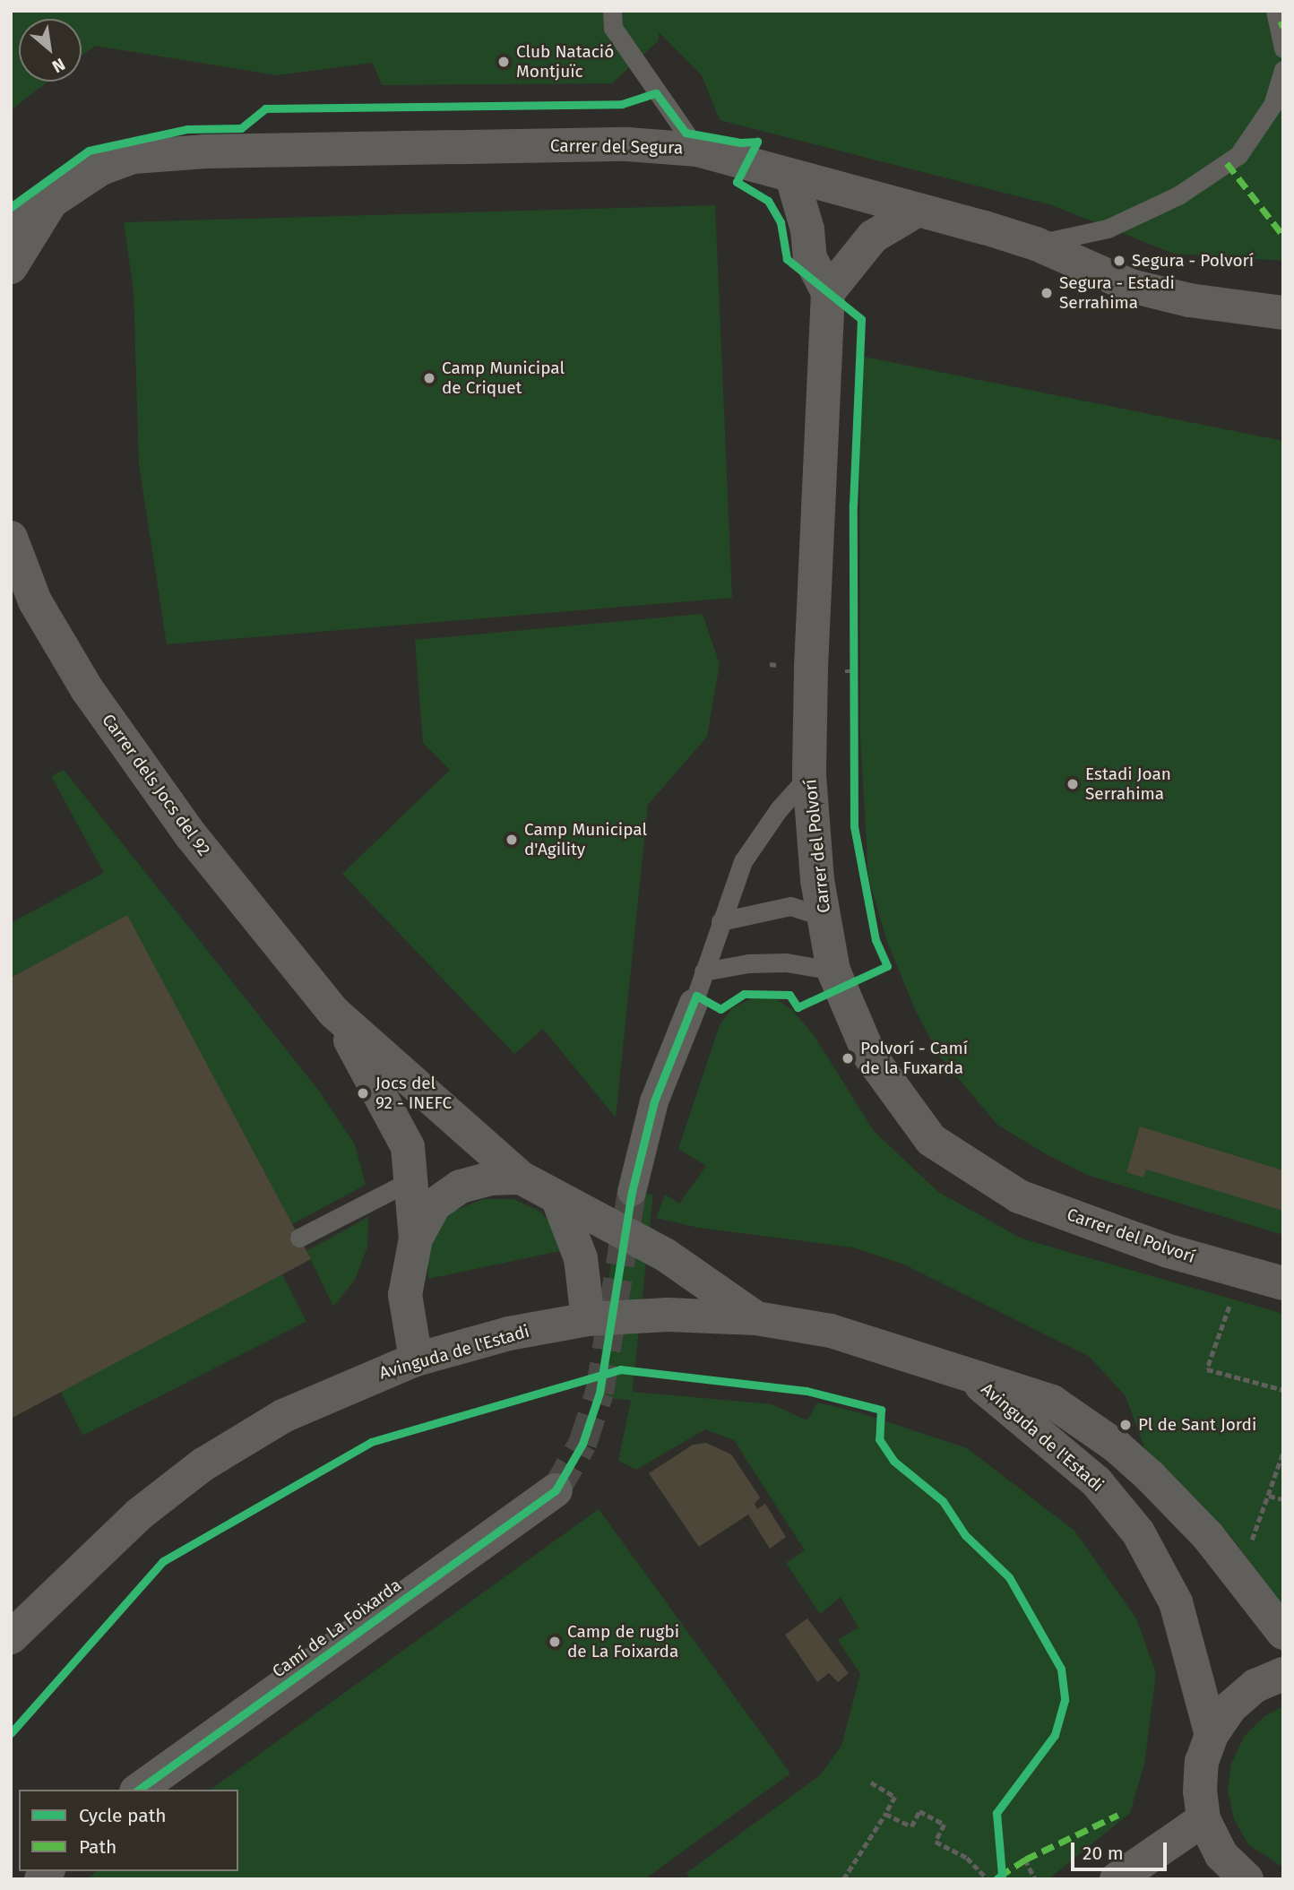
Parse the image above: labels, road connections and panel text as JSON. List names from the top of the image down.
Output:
{
  "streets": {
    "street": [
      "Carrer del Segura",
      "Carrer dels Jocs del 92",
      "Carrer del Polvorí",
      "Avinguda de l'Estadi",
      "Camí de La Foixarda"
    ]
  },
  "crossings": [
    ["Carrer del Segura", "Carrer del Polvorí"]
  ],
  "places": [
    "Club Natació Montjuïc",
    "Segura - Polvorí",
    "Segura - Estadi Serrahima",
    "Camp Municipal de Criquet",
    "Estadi Joan Serrahima",
    "Camp Municipal d'Agility",
    "Polvorí - Camí de la Fuxarda",
    "Jocs del 92 - INEFC",
    "Pl de Sant Jordi",
    "Camp de rugbi de La Foixarda"
  ],
  "legend": ["Cycle path", "Path"],
  "scale_bar": "20 m",
  "north": "bottom right"
}
